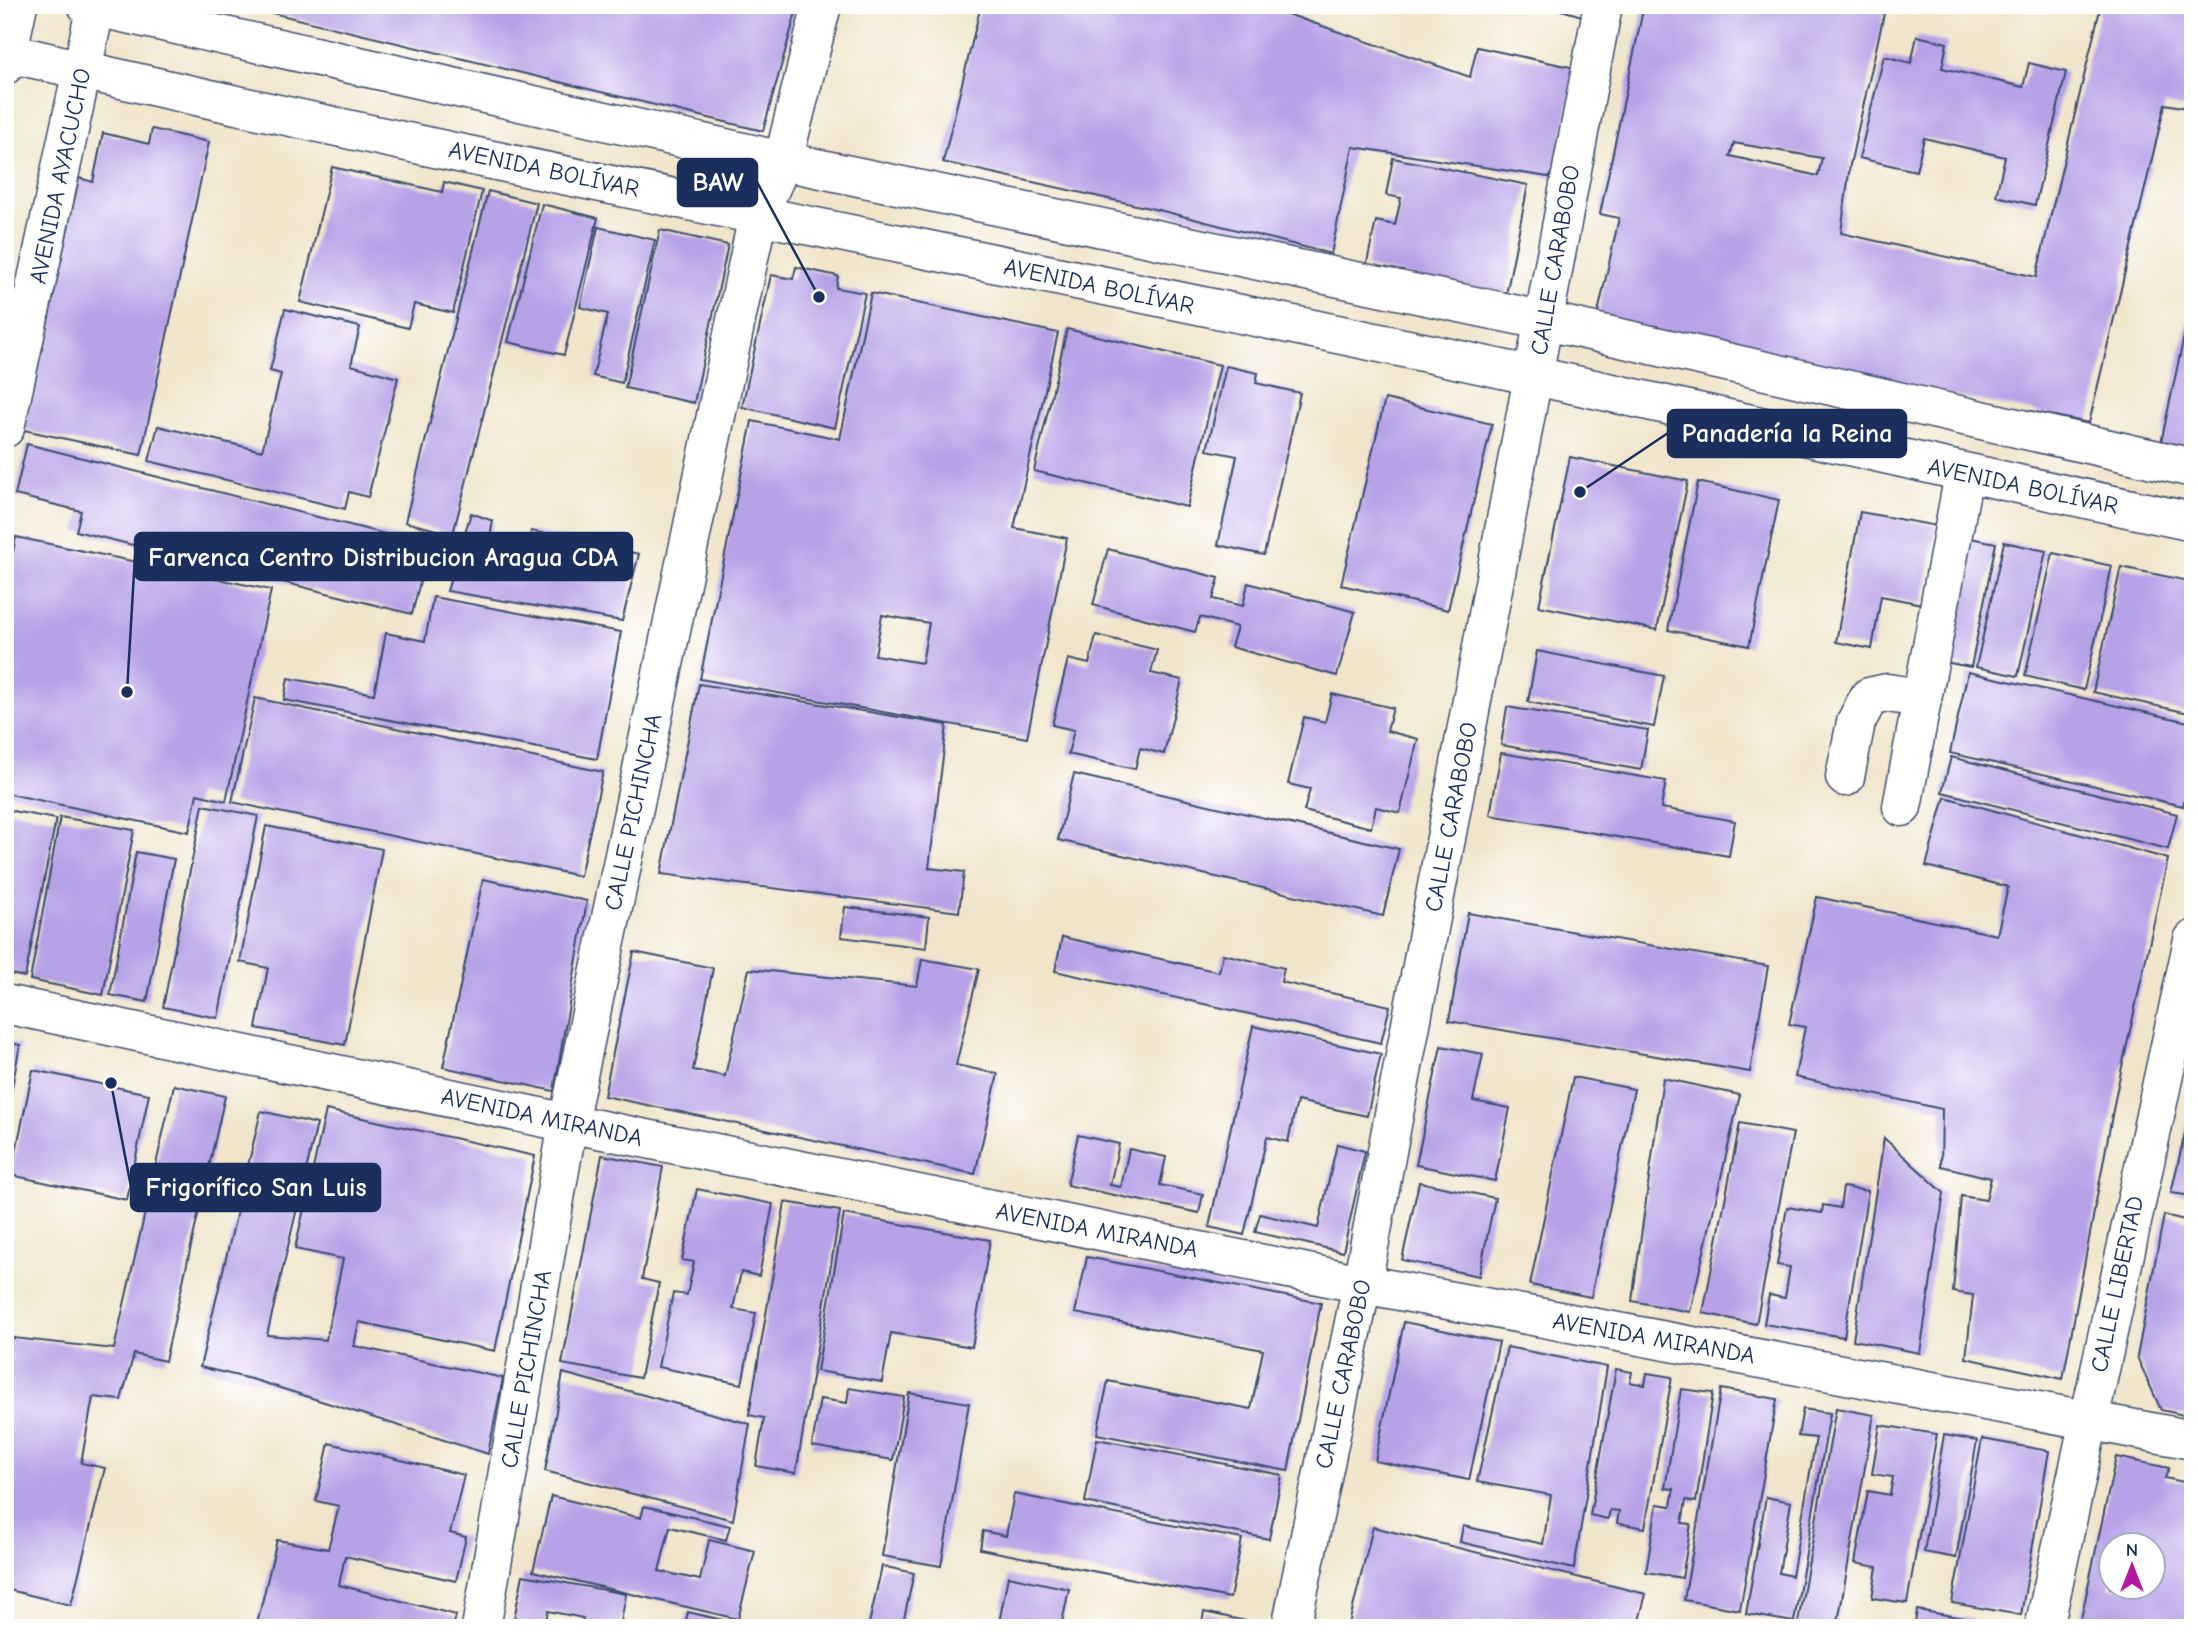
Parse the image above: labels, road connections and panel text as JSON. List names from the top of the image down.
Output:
{
  "streets": {
    "street": [
      "AVENIDA BOLÍVAR",
      "AVENIDA AYACUCHO",
      "CALLE CARABOBO",
      "CALLE PICHINCHA",
      "AVENIDA MIRANDA",
      "CALLE LIBERTAD"
    ]
  },
  "crossings": [
    ["AVENIDA BOLÍVAR", "AVENIDA AYACUCHO"],
    ["AVENIDA BOLÍVAR", "CALLE CARABOBO"],
    ["AVENIDA BOLÍVAR", "CALLE PICHINCHA"],
    ["CALLE CARABOBO", "AVENIDA MIRANDA"],
    ["CALLE PICHINCHA", "AVENIDA MIRANDA"],
    ["AVENIDA MIRANDA", "CALLE LIBERTAD"]
  ],
  "places": [
    "BAW",
    "Panadería la Reina",
    "Farvenca Centro Distribucion Aragua CDA",
    "Frigorífico San Luis"
  ],
  "north": "top"
}
